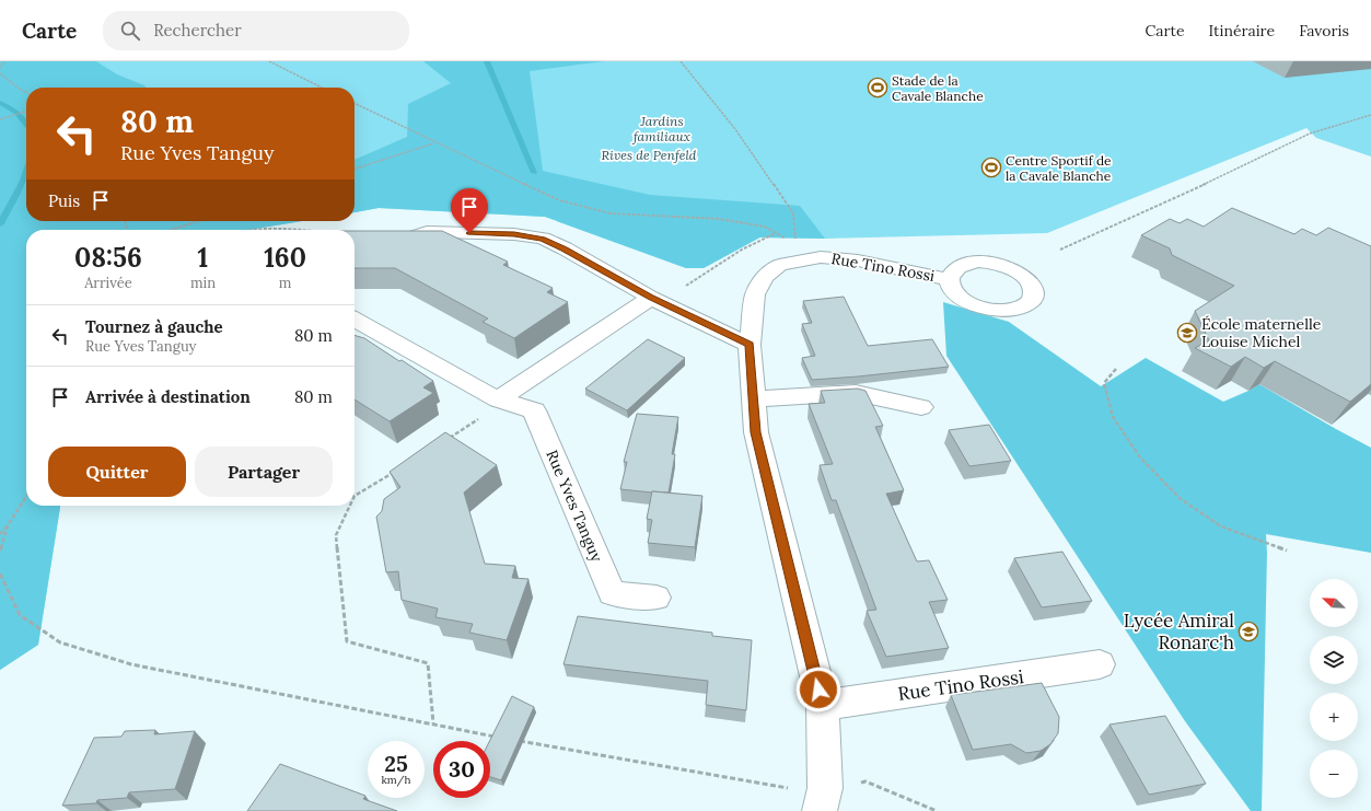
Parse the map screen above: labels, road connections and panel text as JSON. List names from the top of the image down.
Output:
{
  "streets": {
    "street": ["Rue Tino Rossi", "Rue Yves Tanguy"]
  },
  "parks": ["Jardins familiaux", "Rives de Penfeld"],
  "places": {
    "sports": ["Stade de la Cavale Blanche", "Centre Sportif de la Cavale Blanche"],
    "school or university": ["École maternelle Louise Michel", "Lycée Amiral Ronarc'h"]
  },
  "north": "top left",
  "page": {
    "header": "Carte",
    "search": "Rechercher",
    "nav": ["Carte", "Itinéraire", "Favoris"],
    "turn": ["80 m", "Rue Yves Tanguy"],
    "then": "Puis",
    "eta": [
      "08:56",
      "Arrivée",
      "1",
      "min",
      "160",
      "m"
    ],
    "list": [
      {
        "name": "Tournez à gauche",
        "note": "Rue Yves Tanguy",
        "value": "80 m"
      },
      {
        "name": "Arrivée à destination",
        "value": "80 m"
      }
    ],
    "buttons": ["Quitter", "Partager"],
    "map_buttons": ["+", "−"],
    "speed": "25 km/h",
    "limit": "30"
  }
}
